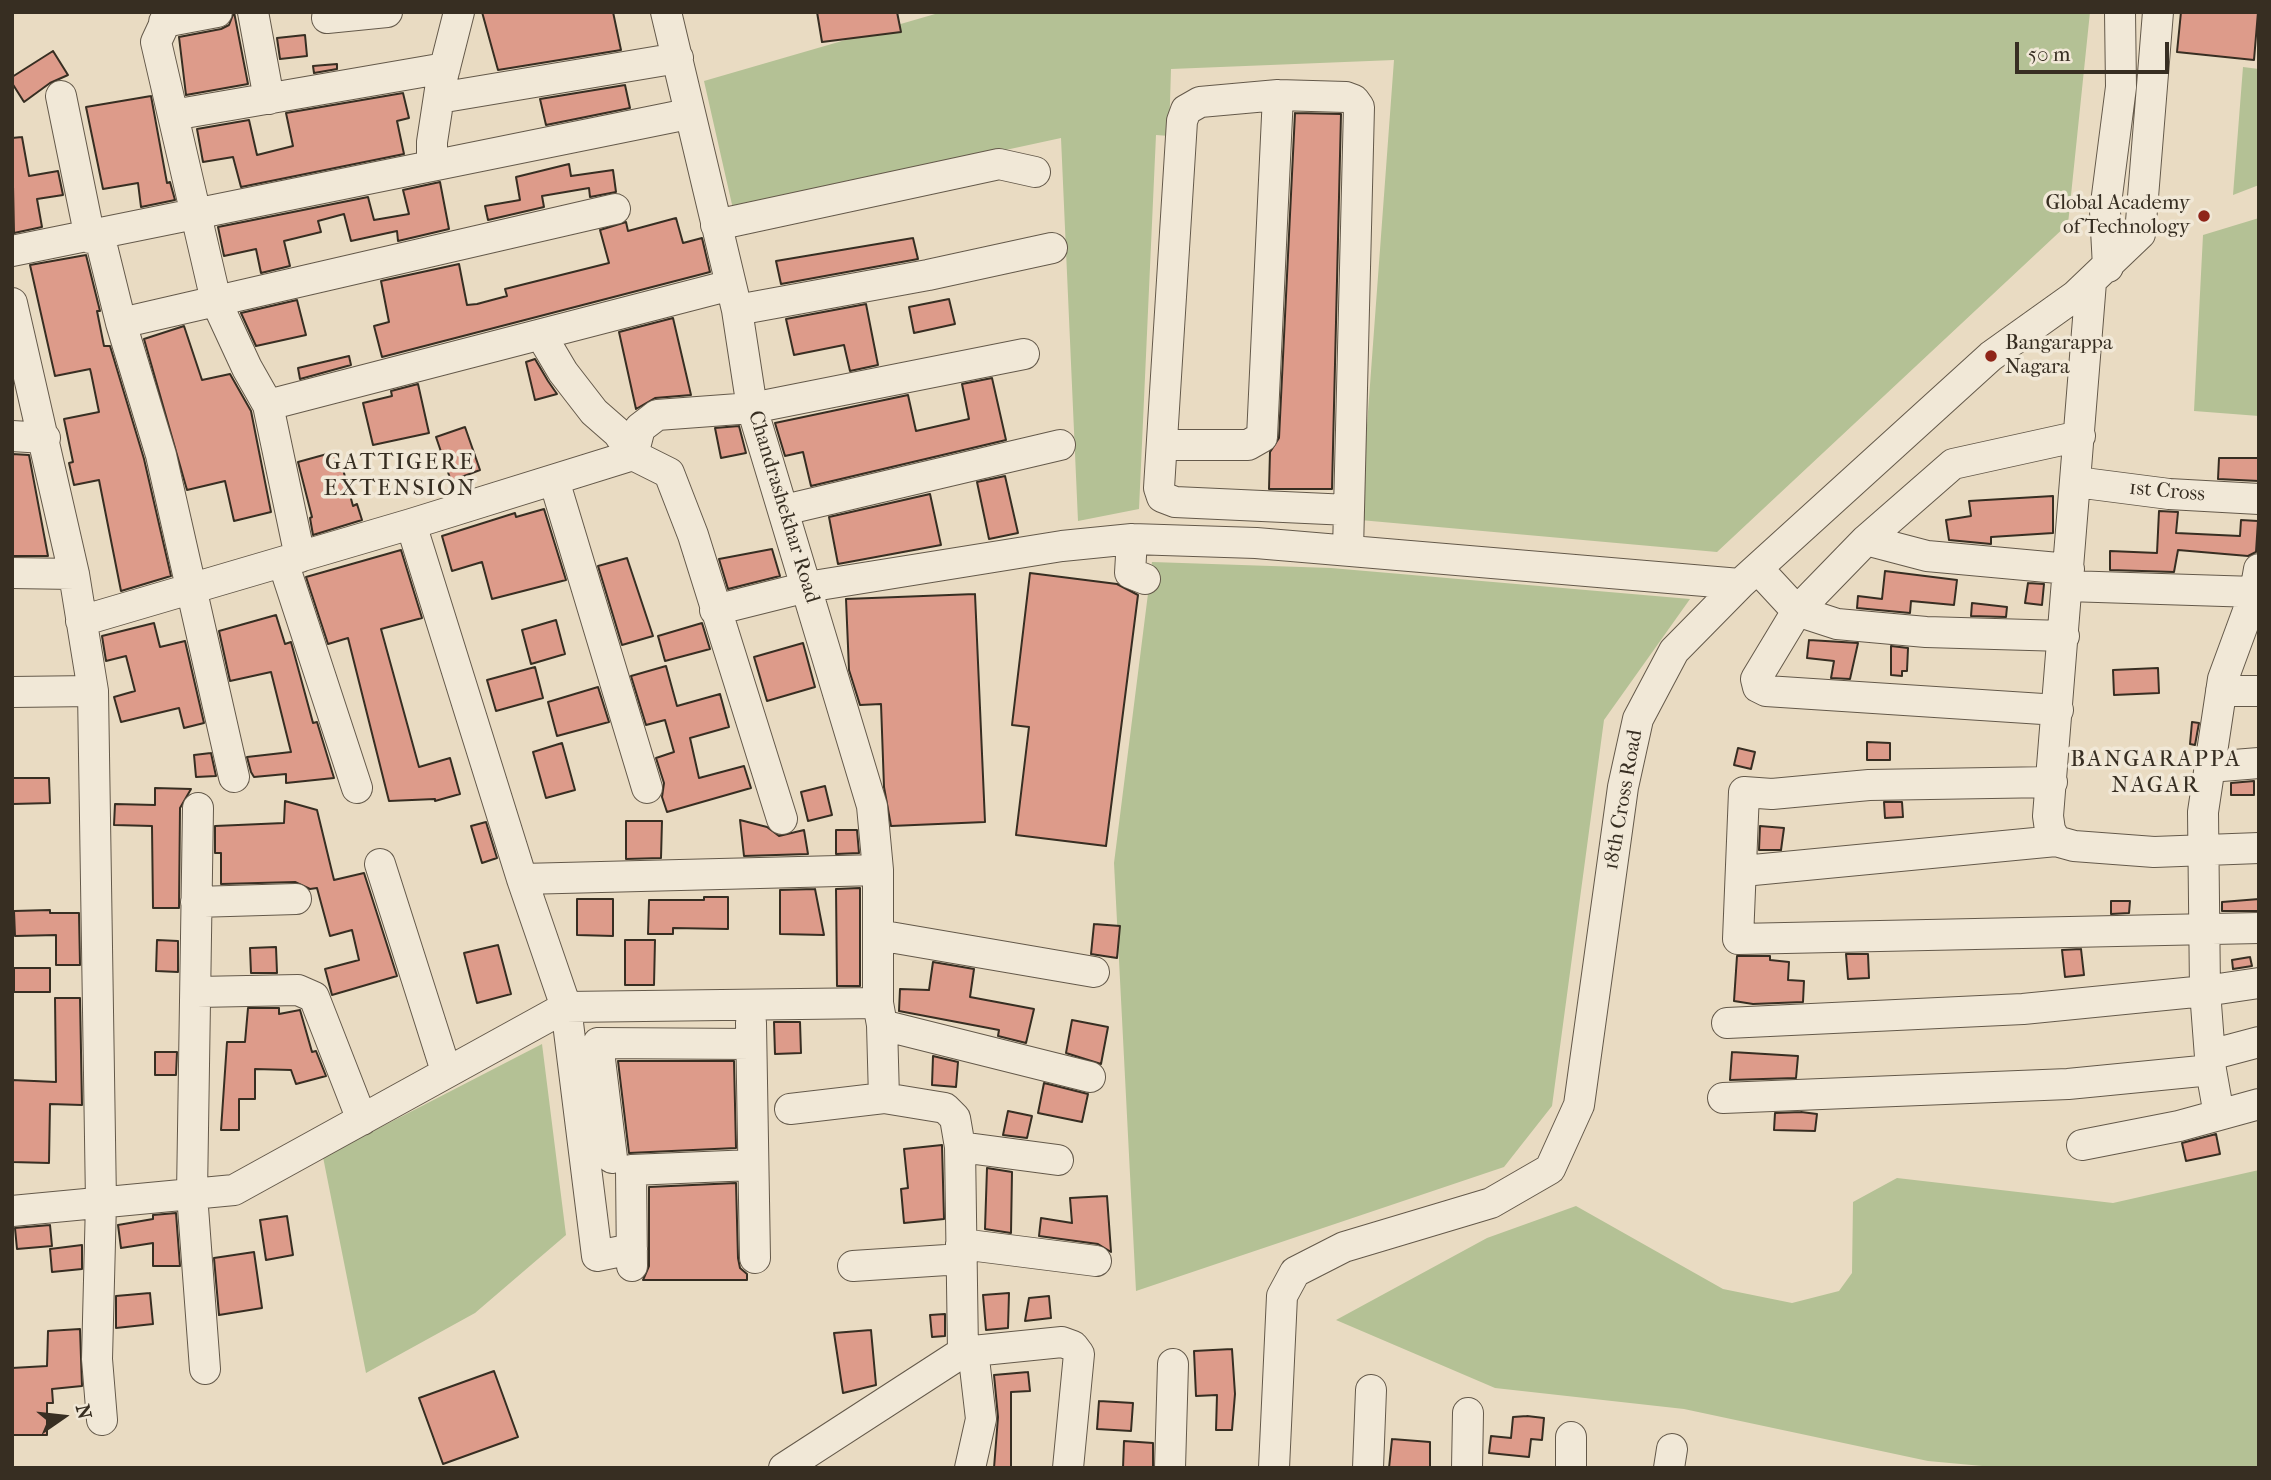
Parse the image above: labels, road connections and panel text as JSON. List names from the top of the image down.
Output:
{
  "streets": {
    "street": ["1st Cross", "Chandrashekhar Road", "18th Cross Road"]
  },
  "districts": ["GATTIGERE EXTENSION", "BANGARAPPA NAGAR"],
  "places": ["Global Academy of Technology", "Bangarappa Nagara"],
  "scale_bar": "50 m",
  "north": "right"
}
